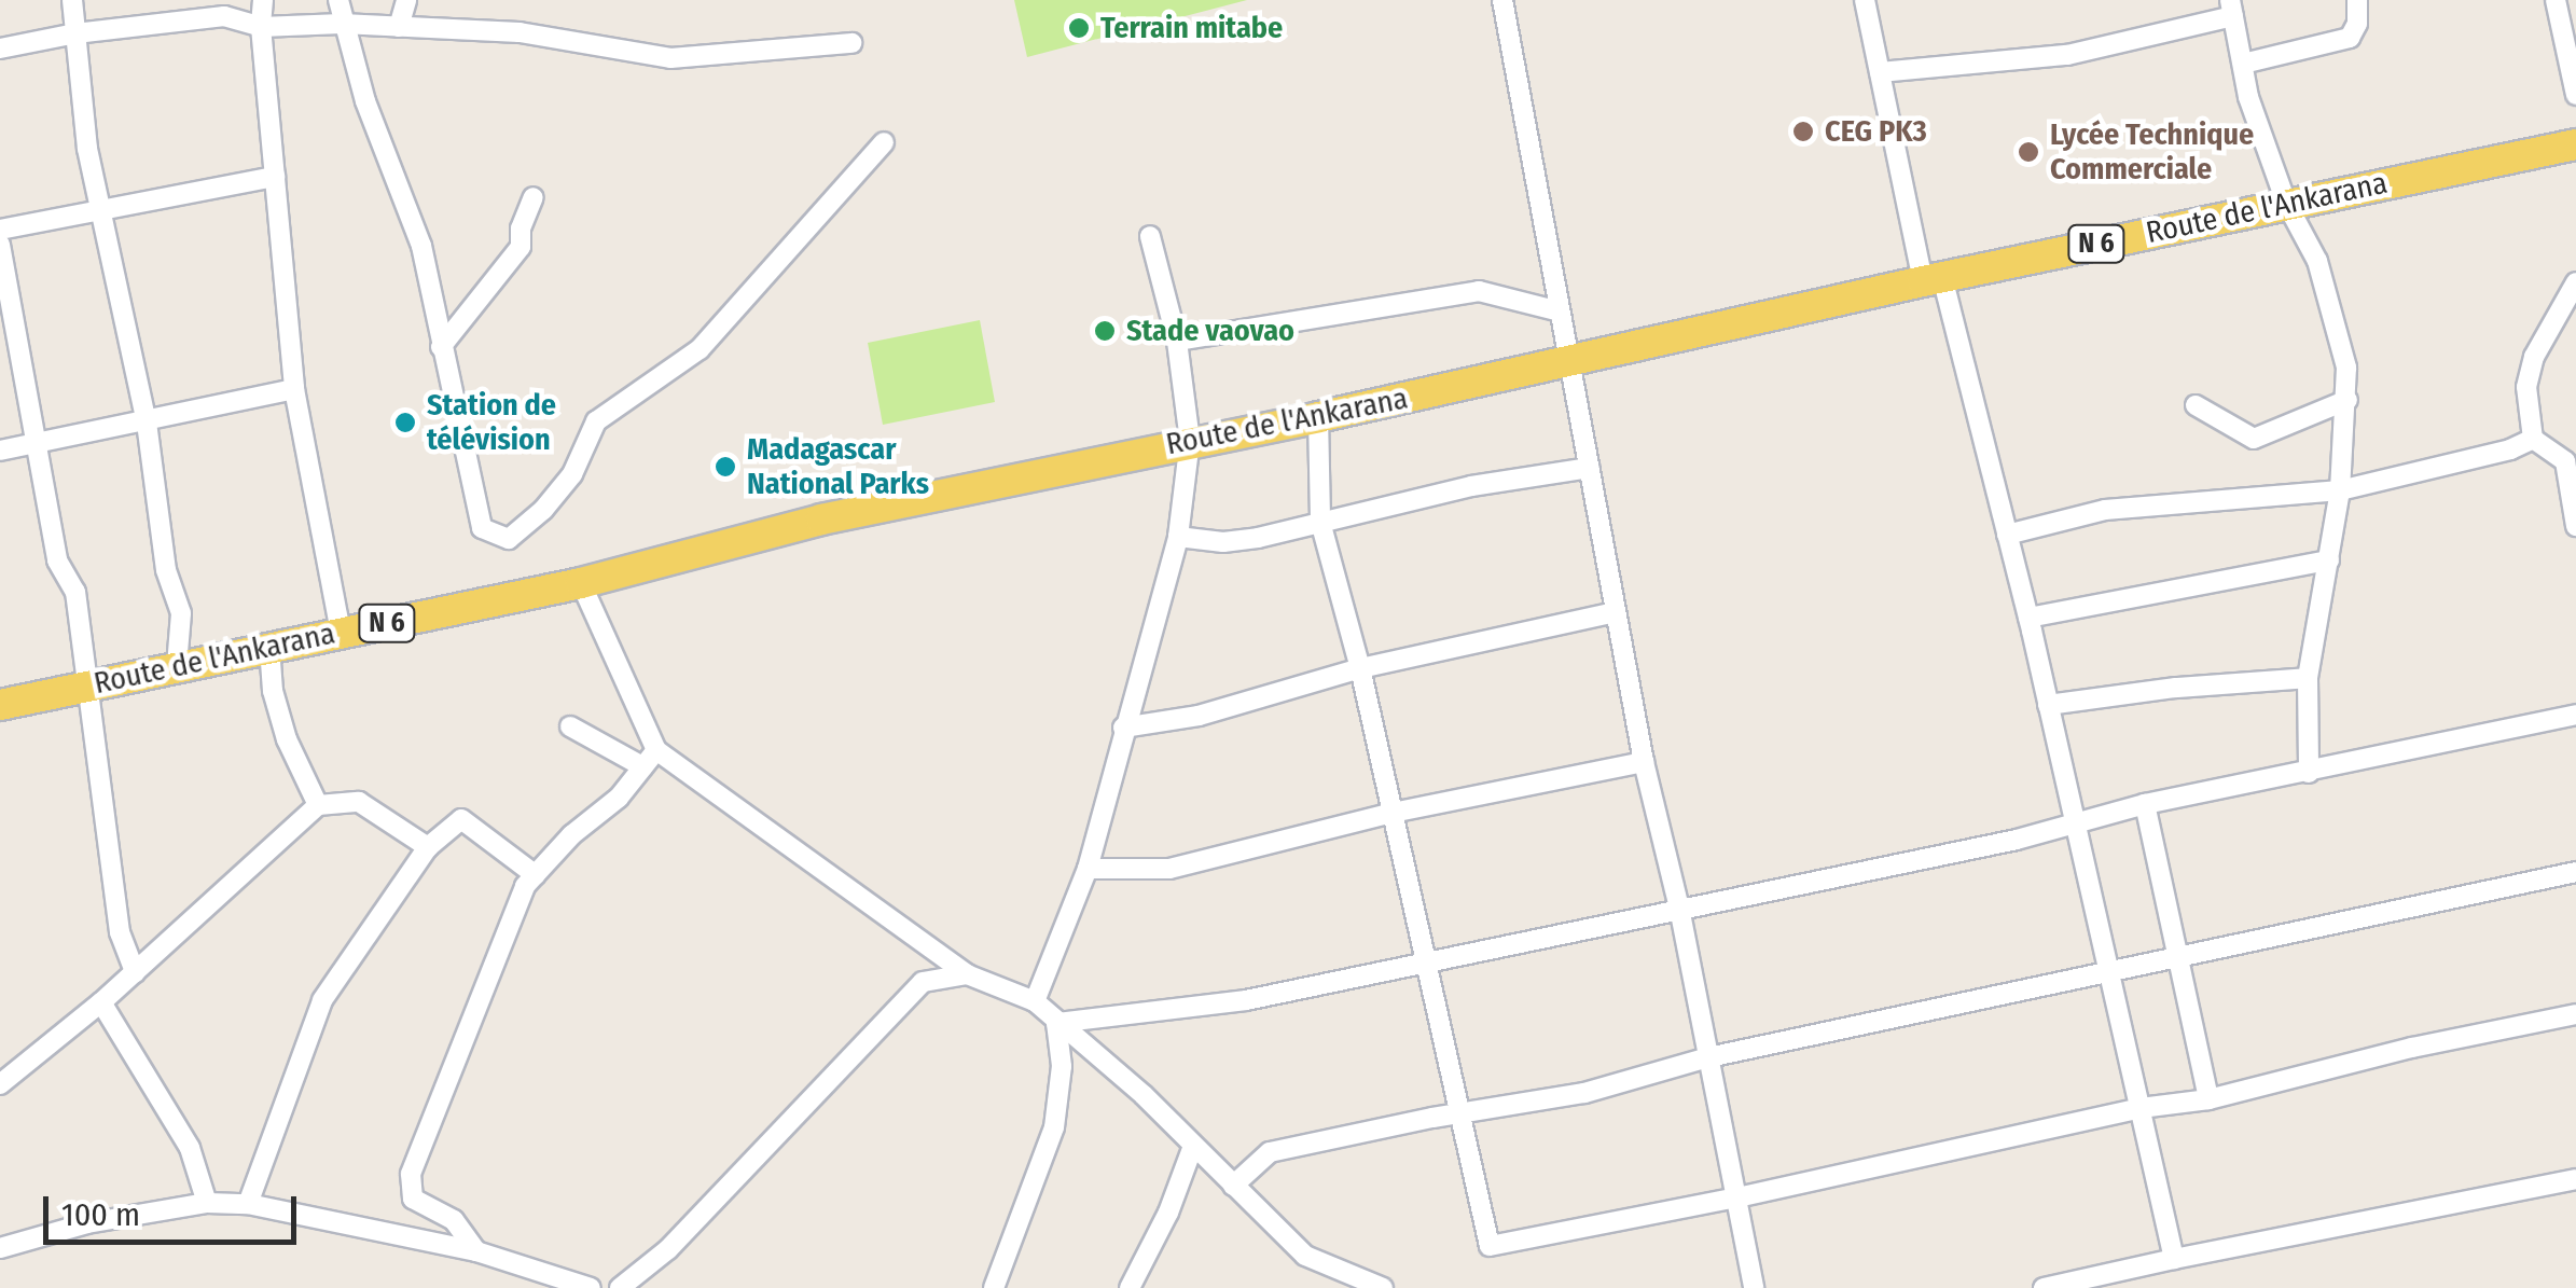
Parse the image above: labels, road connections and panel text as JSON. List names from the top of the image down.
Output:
{
  "streets": {
    "main road": ["Route de l'Ankarana", "N 6"]
  },
  "places": [
    "Terrain mitabe",
    "CEG PK3",
    "Lycée Technique Commerciale",
    "Stade vaovao",
    "Station de télévision",
    "Madagascar National Parks"
  ],
  "scale_bar": "100 m"
}
